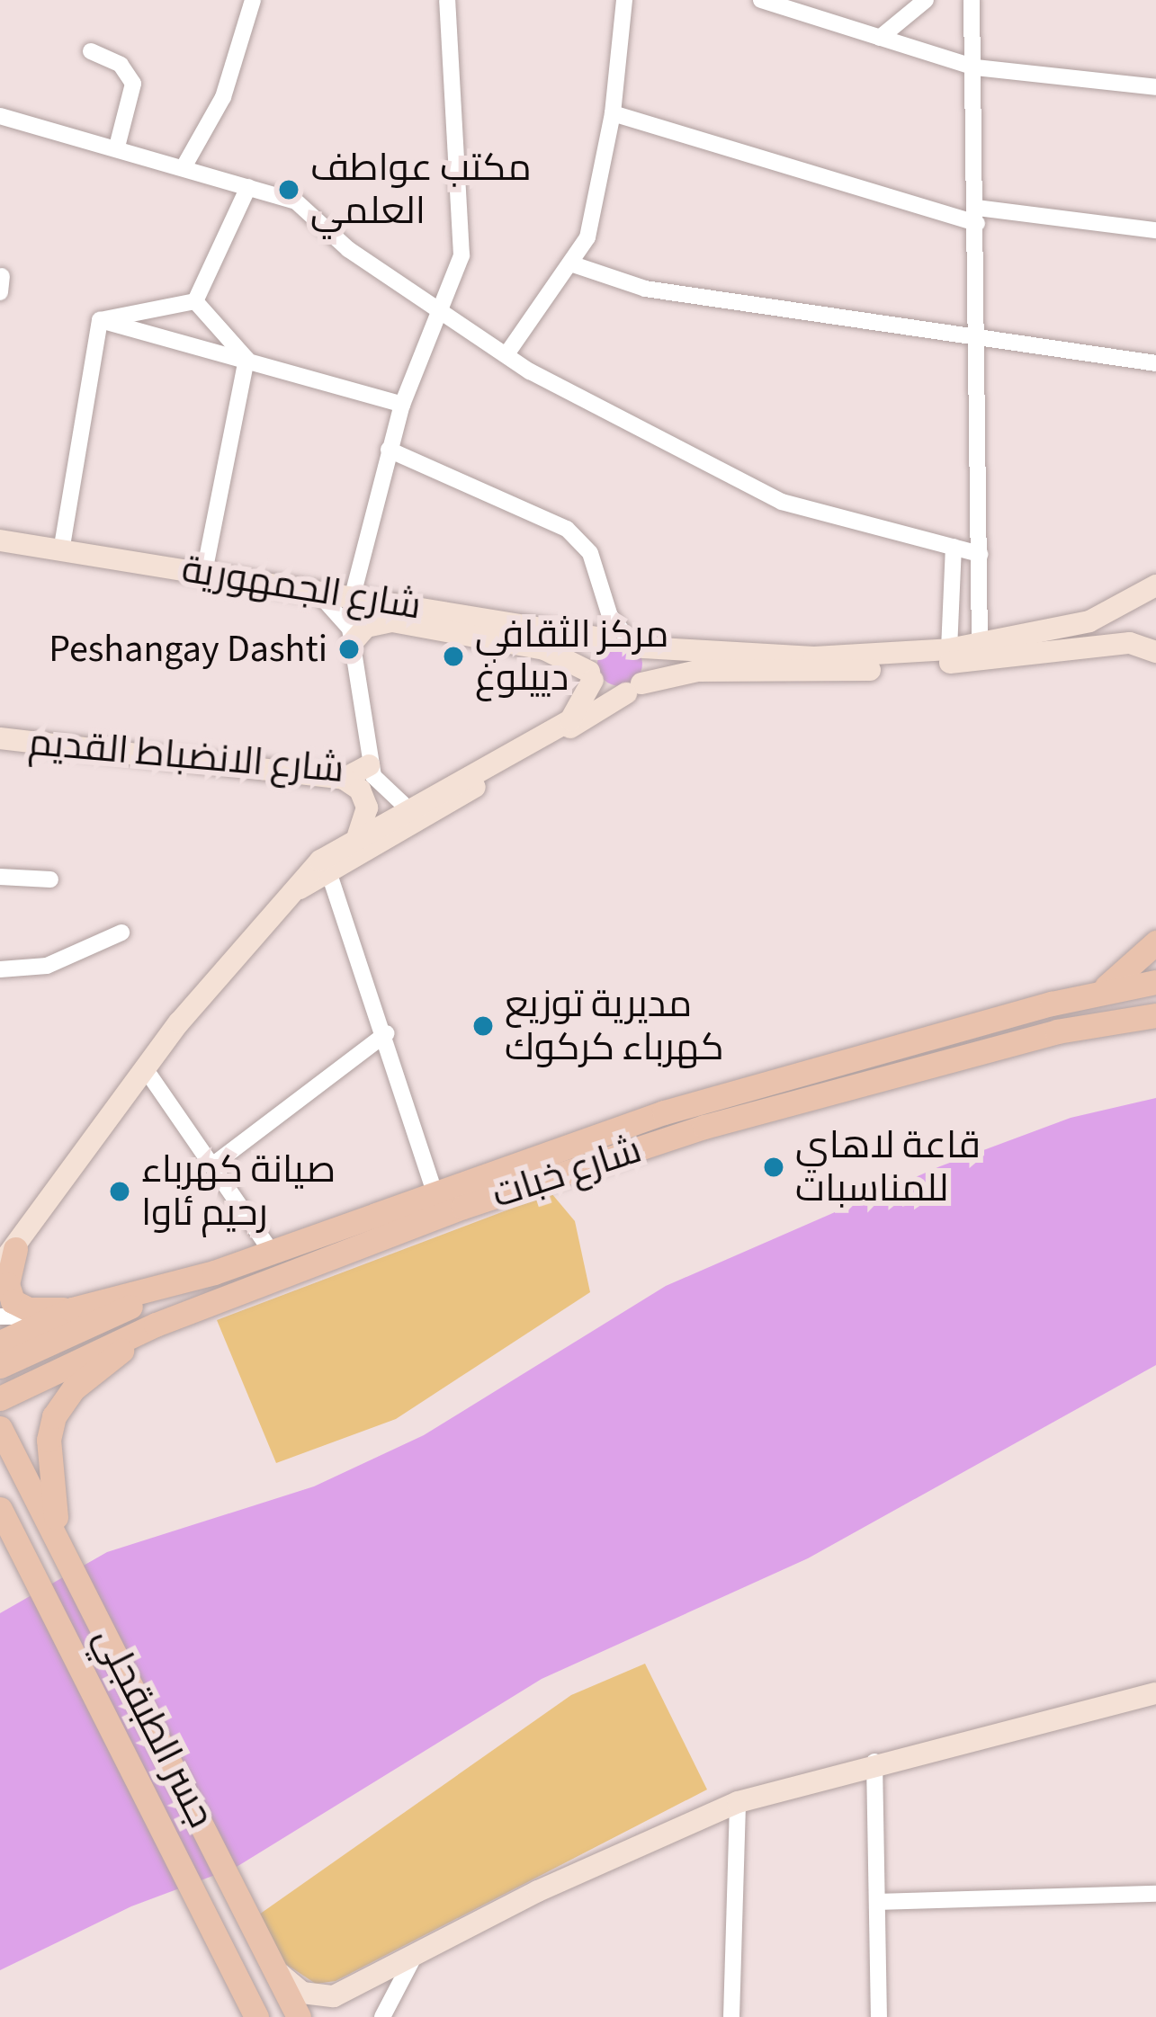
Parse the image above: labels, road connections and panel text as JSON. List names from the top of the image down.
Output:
{
  "streets": {
    "main road": ["شارع خبات", "جسر الطبقجلي"],
    "street": ["شارع الجمهورية", "شارع الانضباط القديم"]
  },
  "places": [
    "مكتب عواطف العلمي",
    "Peshangay Dashti",
    "مركز الثقافي دييلوغ",
    "مديرية توزيع كهرباء كركوك",
    "قاعة لاهاي للمناسبات",
    "صيانة كهرباء رحيم ئاوا"
  ]
}
